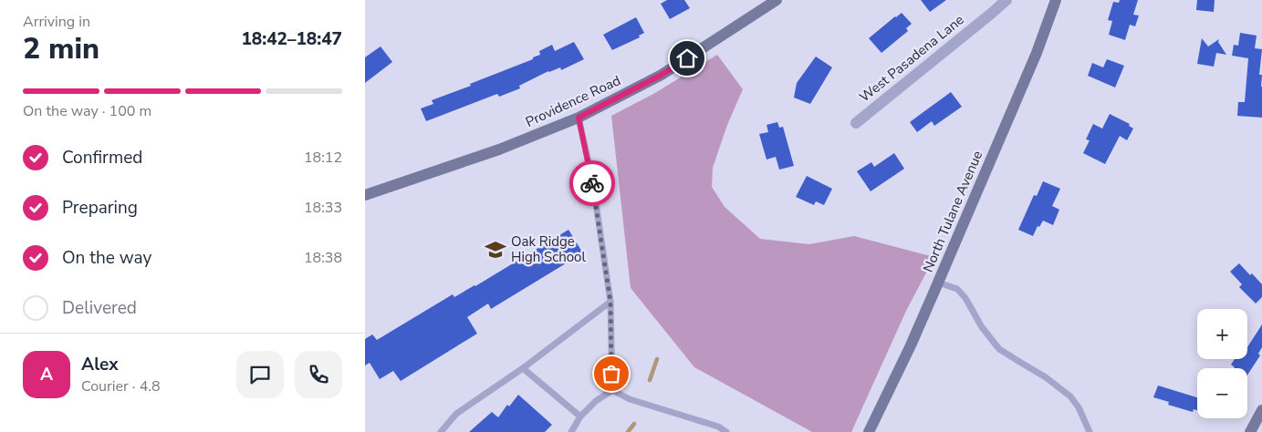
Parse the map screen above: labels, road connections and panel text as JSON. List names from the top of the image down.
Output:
{
  "streets": {
    "street": ["West Pasadena Lane", "Providence Road", "North Tulane Avenue"]
  },
  "places": {
    "school or university": ["Oak Ridge High School"]
  },
  "page": {
    "heading": ["2 min", "Arriving in", "18:42–18:47"],
    "panel": ["Alex", "Courier · 4.8"],
    "bar": "On the way · 100 m",
    "list": [
      ["Confirmed", "18:12"],
      ["Preparing", "18:33"],
      ["On the way", "18:38"],
      "Delivered"
    ],
    "map_buttons": ["+", "−"],
    "round": "A"
  }
}
